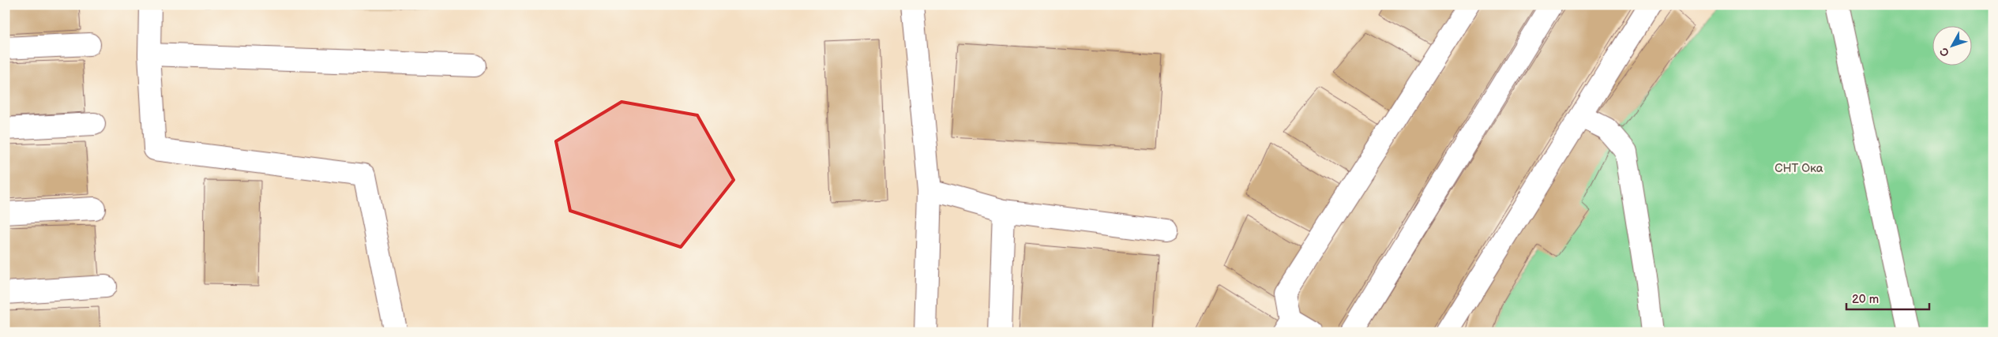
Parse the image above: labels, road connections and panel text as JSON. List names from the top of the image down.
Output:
{
  "parks": ["СНТ Ока"],
  "scale_bar": "20 m",
  "north": "bottom left"
}
